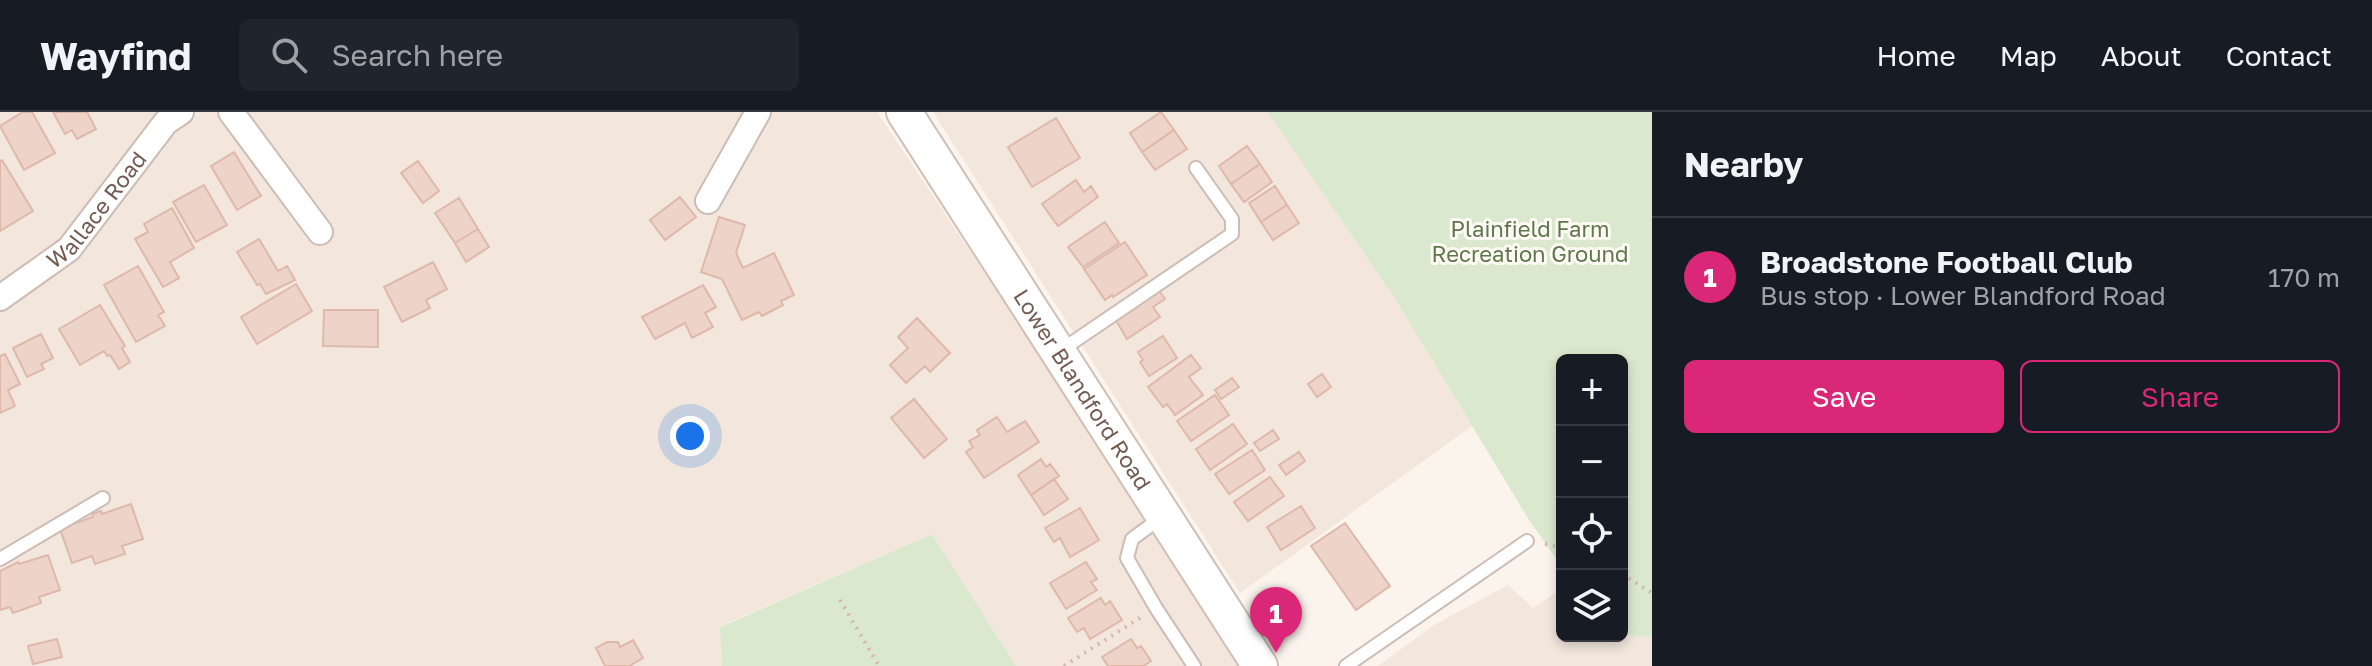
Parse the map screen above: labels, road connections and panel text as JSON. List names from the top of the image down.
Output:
{
  "streets": {
    "main road": ["Lower Blandford Road"],
    "street": ["Wallace Road"]
  },
  "parks": ["Plainfield Farm Recreation Ground"],
  "page": {
    "header": "Wayfind",
    "search": "Search here",
    "nav": [
      "Home",
      "Map",
      "About",
      "Contact"
    ],
    "heading": "Nearby",
    "list": [
      {
        "mark": "1",
        "name": "Broadstone Football Club",
        "note": "Bus stop · Lower Blandford Road",
        "value": "170 m"
      }
    ],
    "buttons": ["Save", "Share"],
    "map_buttons": ["+", "−"],
    "pins": "1"
  }
}
